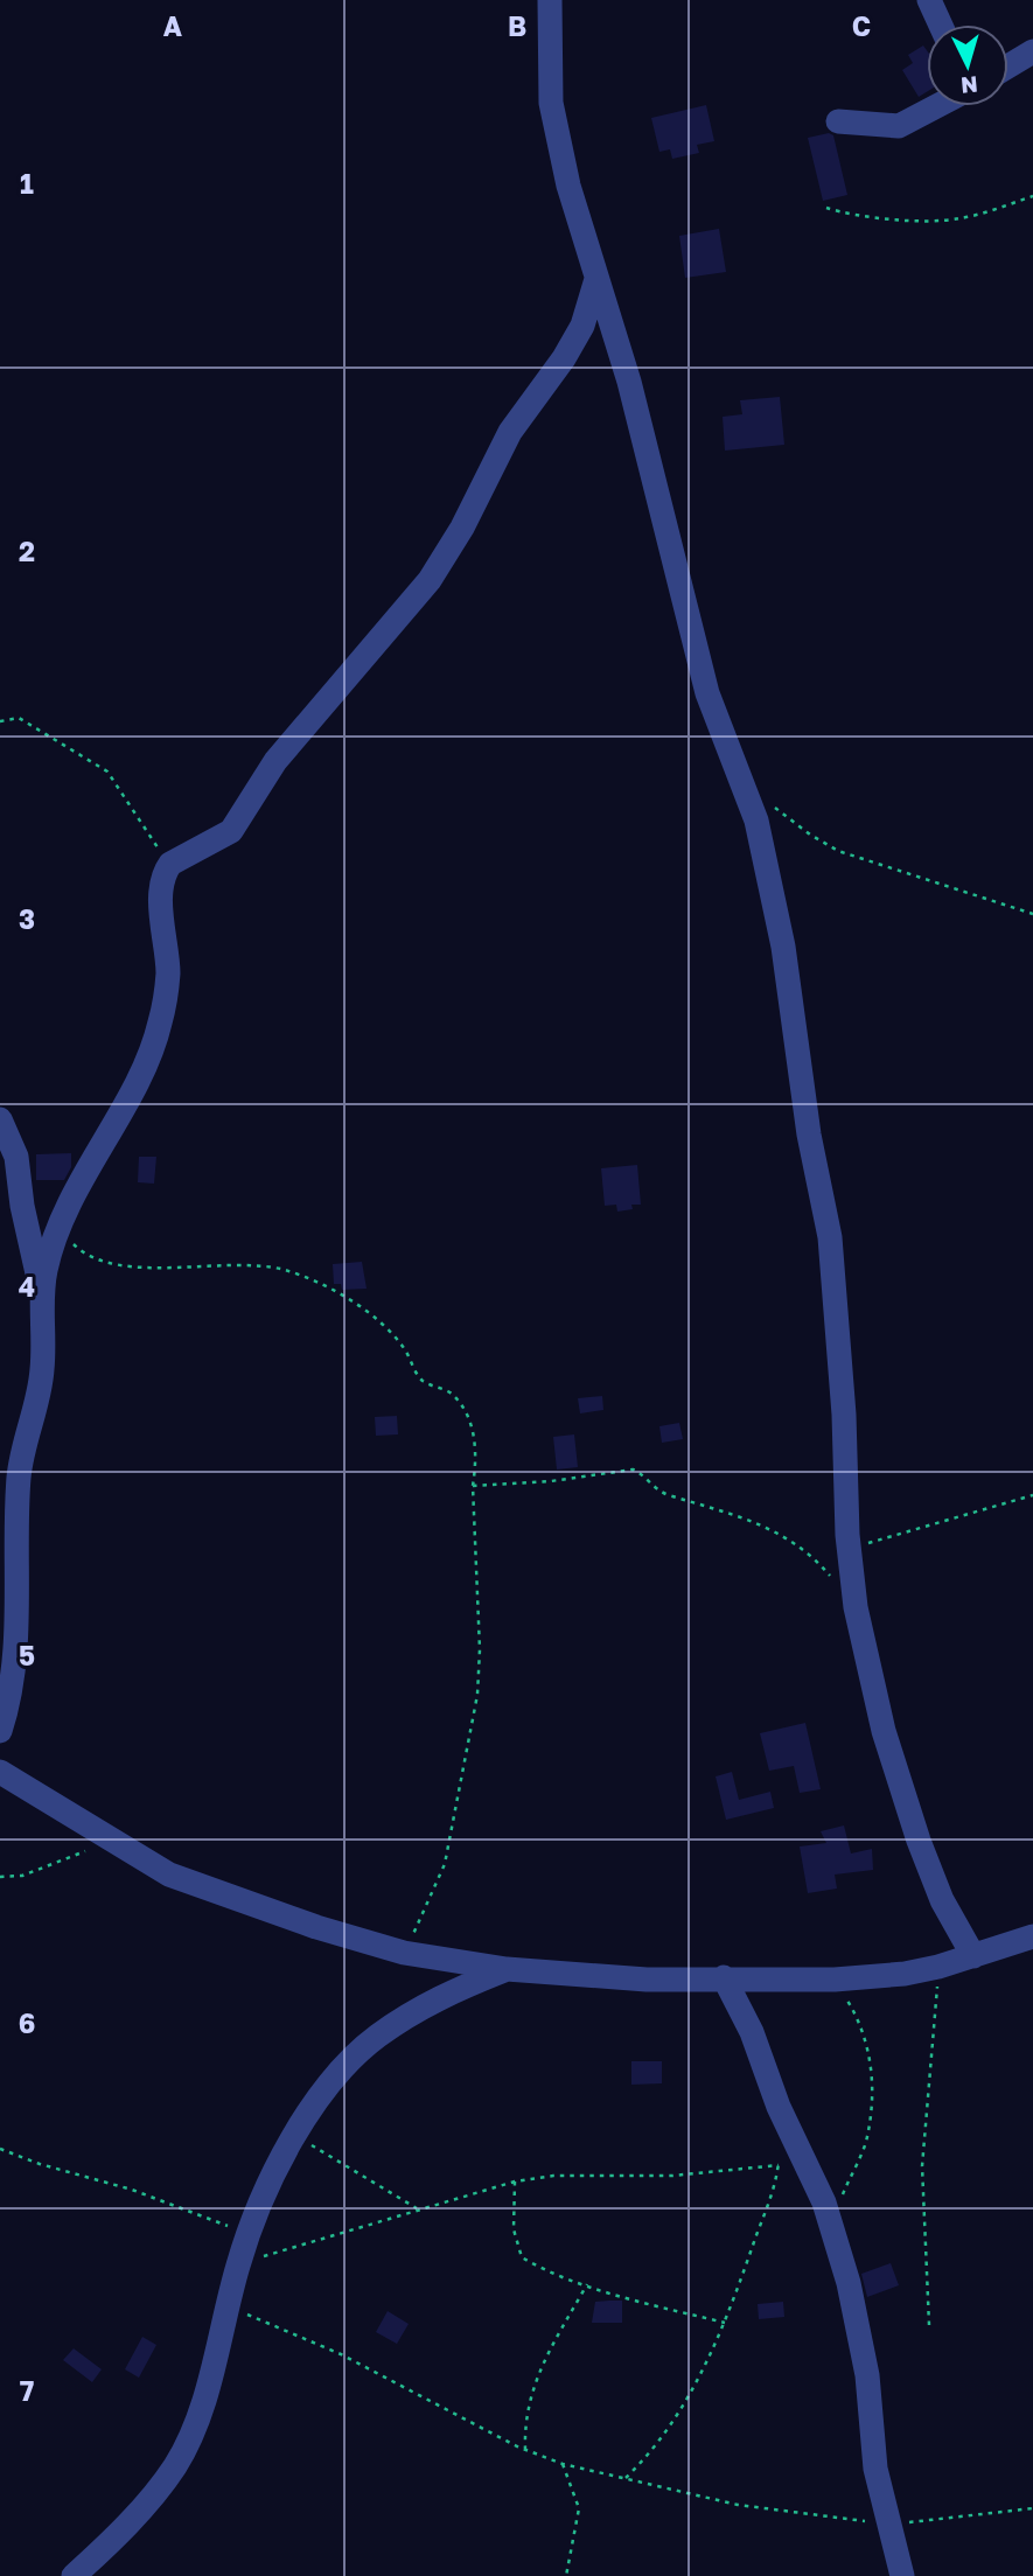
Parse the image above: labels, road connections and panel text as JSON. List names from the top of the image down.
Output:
{
  "north": "bottom",
  "grid": {
    "columns": ["A", "B", "C"],
    "rows": [
      "1",
      "2",
      "3",
      "4",
      "5",
      "6",
      "7"
    ]
  }
}
